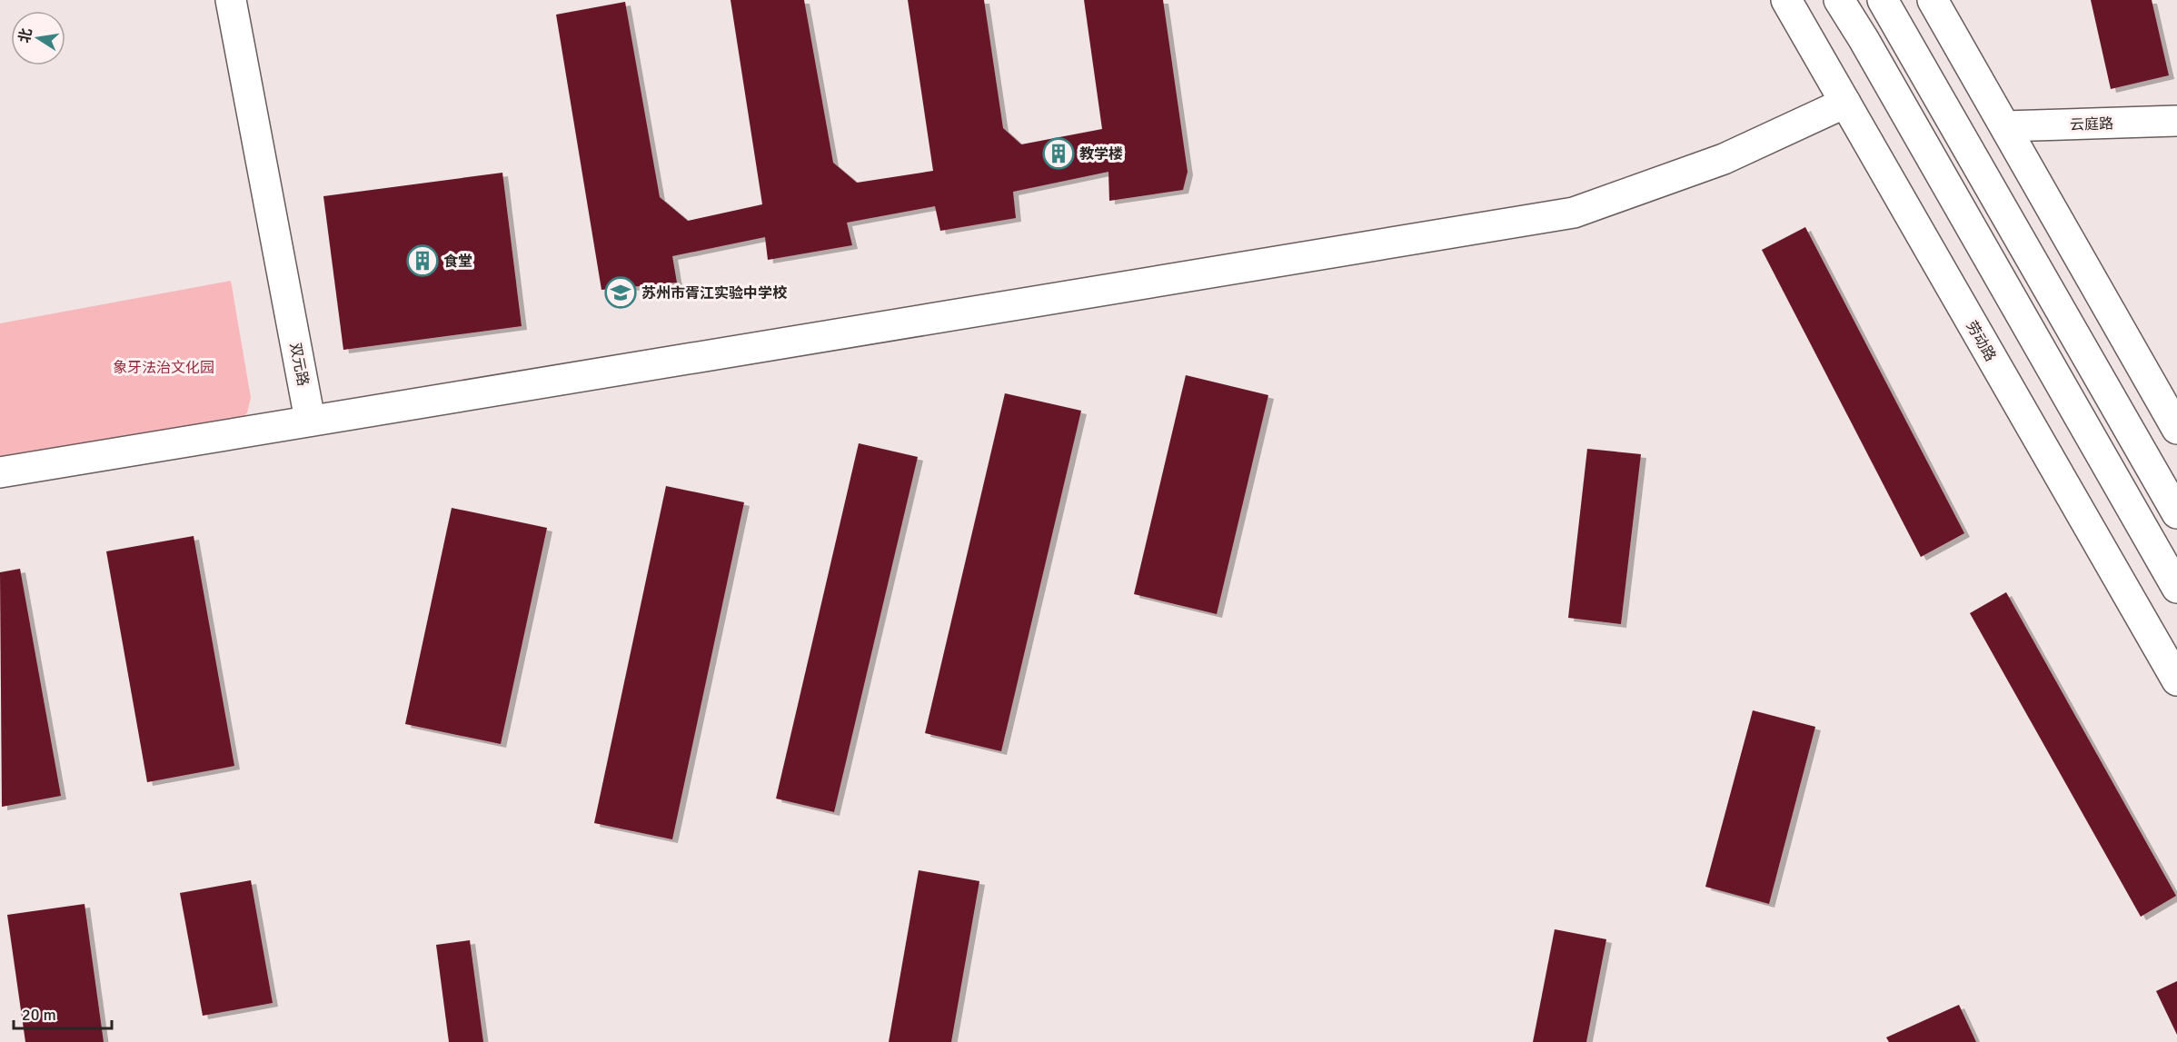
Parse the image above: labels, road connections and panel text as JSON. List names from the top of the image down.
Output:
{
  "streets": {
    "main road": ["云庭路", "劳动路", "双元路"]
  },
  "parks": ["象牙法治文化园"],
  "places": {
    "building": ["教学楼", "食堂"],
    "school or university": ["苏州市胥江实验中学校"]
  },
  "scale_bar": "20 m",
  "north": "left"
}
